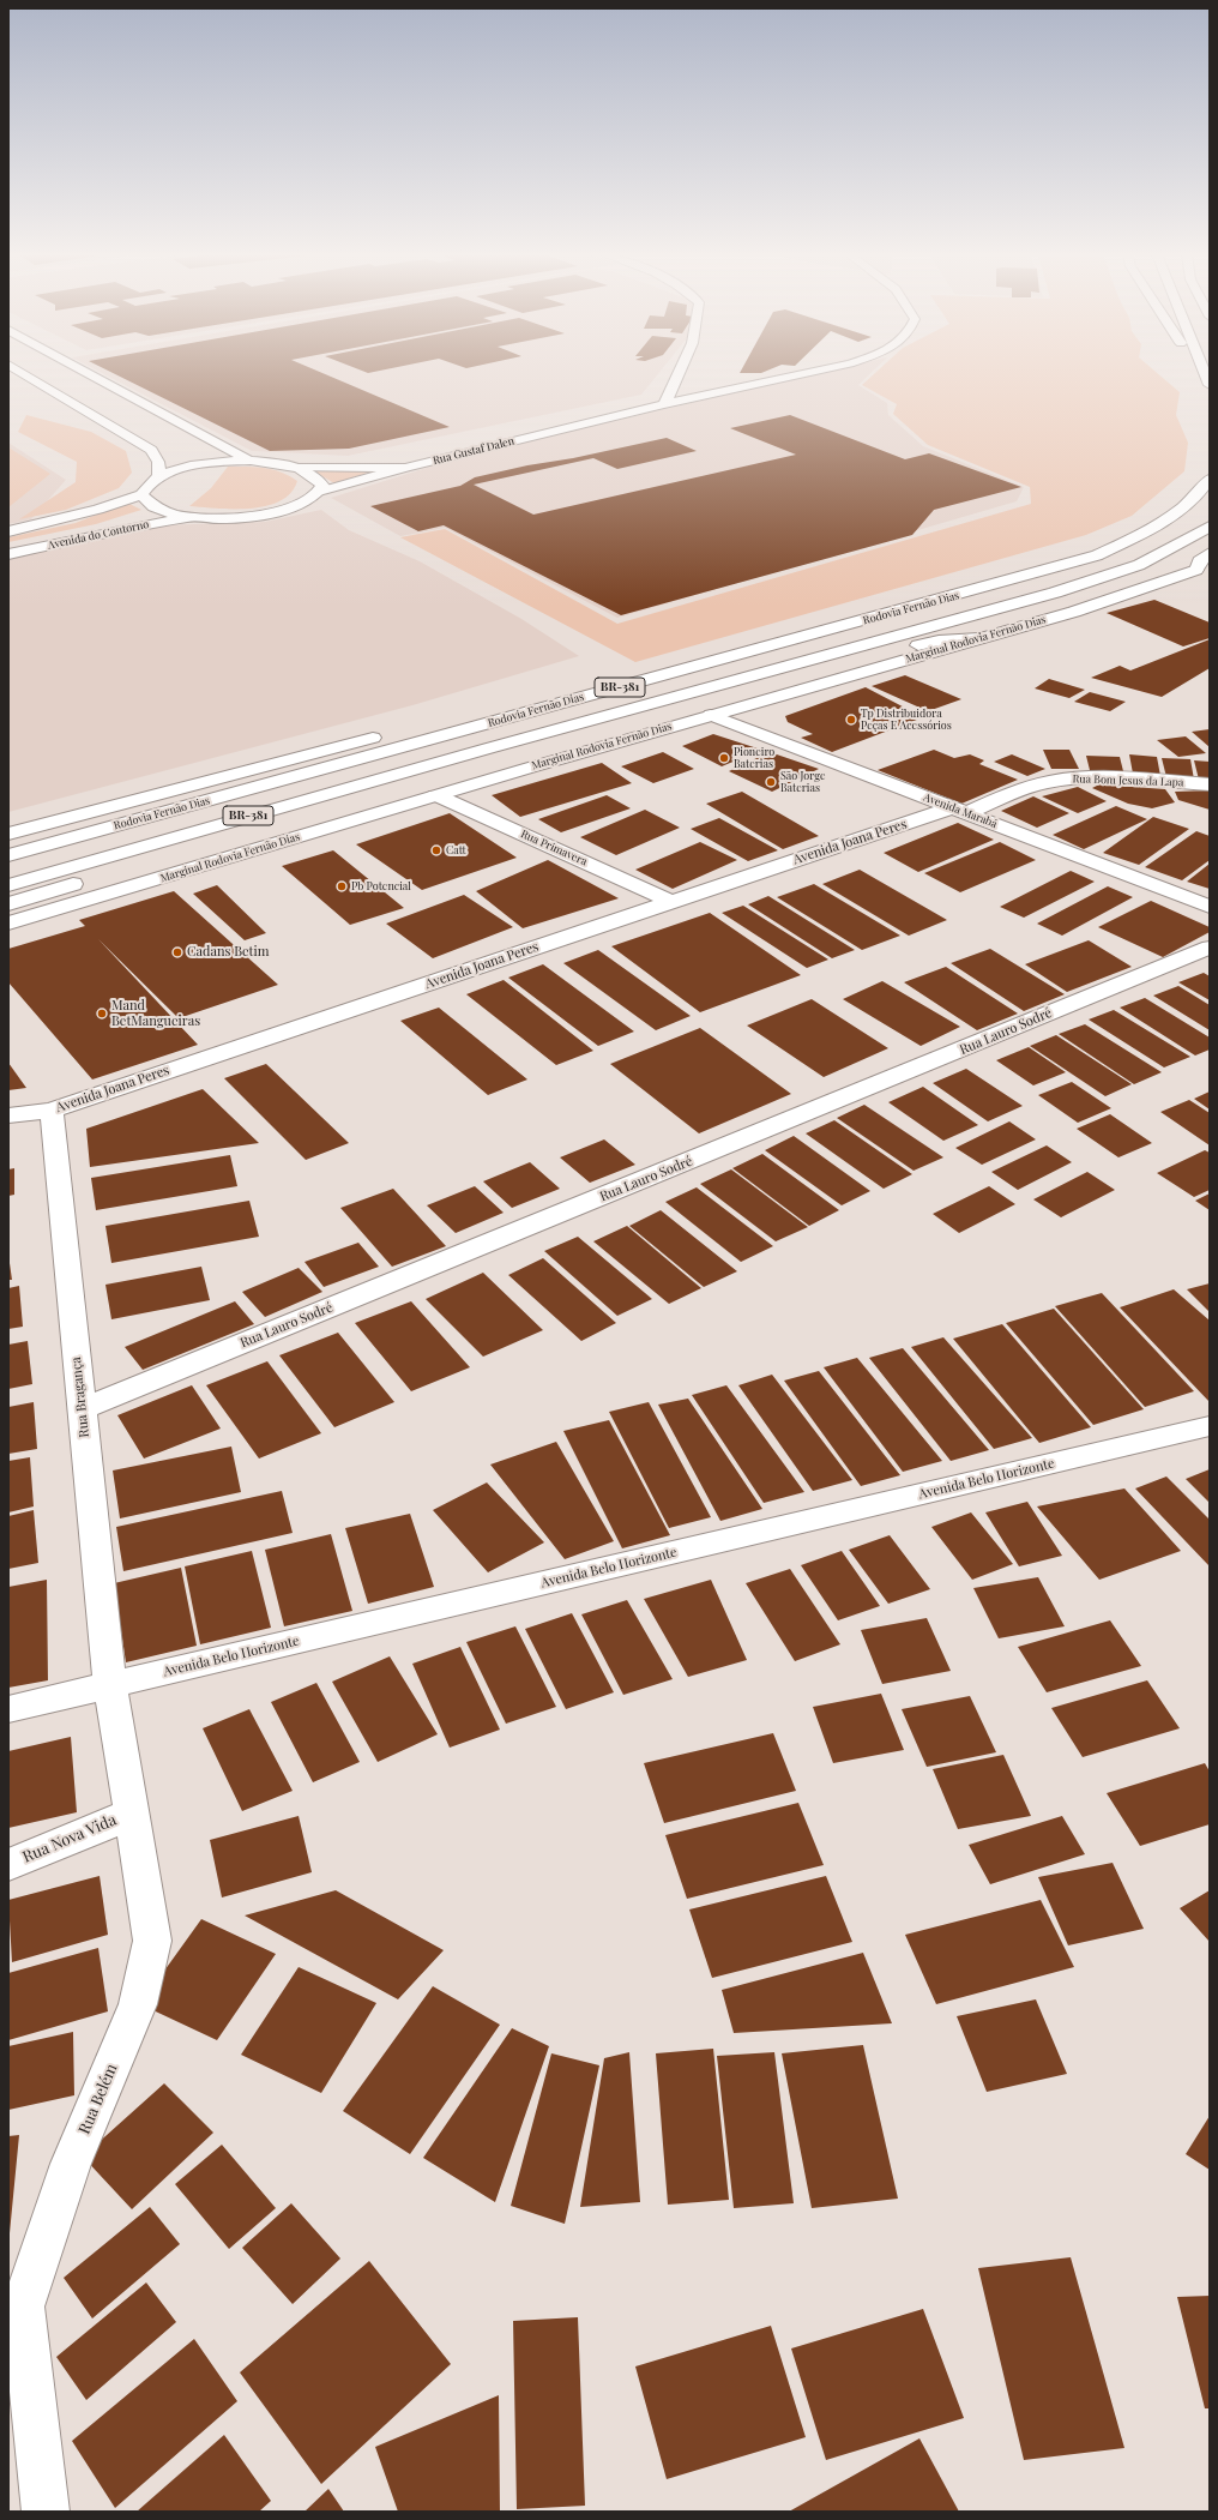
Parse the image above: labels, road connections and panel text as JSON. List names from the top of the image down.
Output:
{
  "streets": {
    "main road": [
      "Rua Gustaf Dalen",
      "Avenida do Contorno",
      "Rodovia Fernão Dias",
      "Marginal Rodovia Fernão Dias",
      "BR-381",
      "Rua Bom Jesus da Lapa",
      "Avenida Marabá",
      "Avenida Joana Peres",
      "Rua Primavera",
      "Rua Lauro Sodré",
      "Rua Bragança",
      "Avenida Belo Horizonte",
      "Rua Nova Vida",
      "Rua Belém"
    ]
  },
  "crossings": [
    ["Rua Gustaf Dalen", "Avenida do Contorno"],
    ["Rodovia Fernão Dias", "BR-381"],
    ["Marginal Rodovia Fernão Dias", "BR-381"],
    ["Marginal Rodovia Fernão Dias", "Avenida Marabá"],
    ["Marginal Rodovia Fernão Dias", "Rua Primavera"],
    ["Rua Bom Jesus da Lapa", "Avenida Marabá"],
    ["Rua Bom Jesus da Lapa", "Avenida Joana Peres"],
    ["Avenida Marabá", "Avenida Joana Peres"],
    ["Avenida Joana Peres", "Rua Primavera"],
    ["Avenida Joana Peres", "Rua Bragança"],
    ["Rua Lauro Sodré", "Rua Bragança"],
    ["Rua Bragança", "Avenida Belo Horizonte"],
    ["Rua Bragança", "Rua Belém"],
    ["Avenida Belo Horizonte", "Rua Belém"],
    ["Rua Nova Vida", "Rua Belém"]
  ],
  "places": [
    "Tp Distribuidora Peças E Acessórios",
    "Pioneiro Baterias",
    "São Jorge Baterias",
    "Catt",
    "Pb Potencial",
    "Cadans Betim",
    "Mand BetMangueiras"
  ]
}
